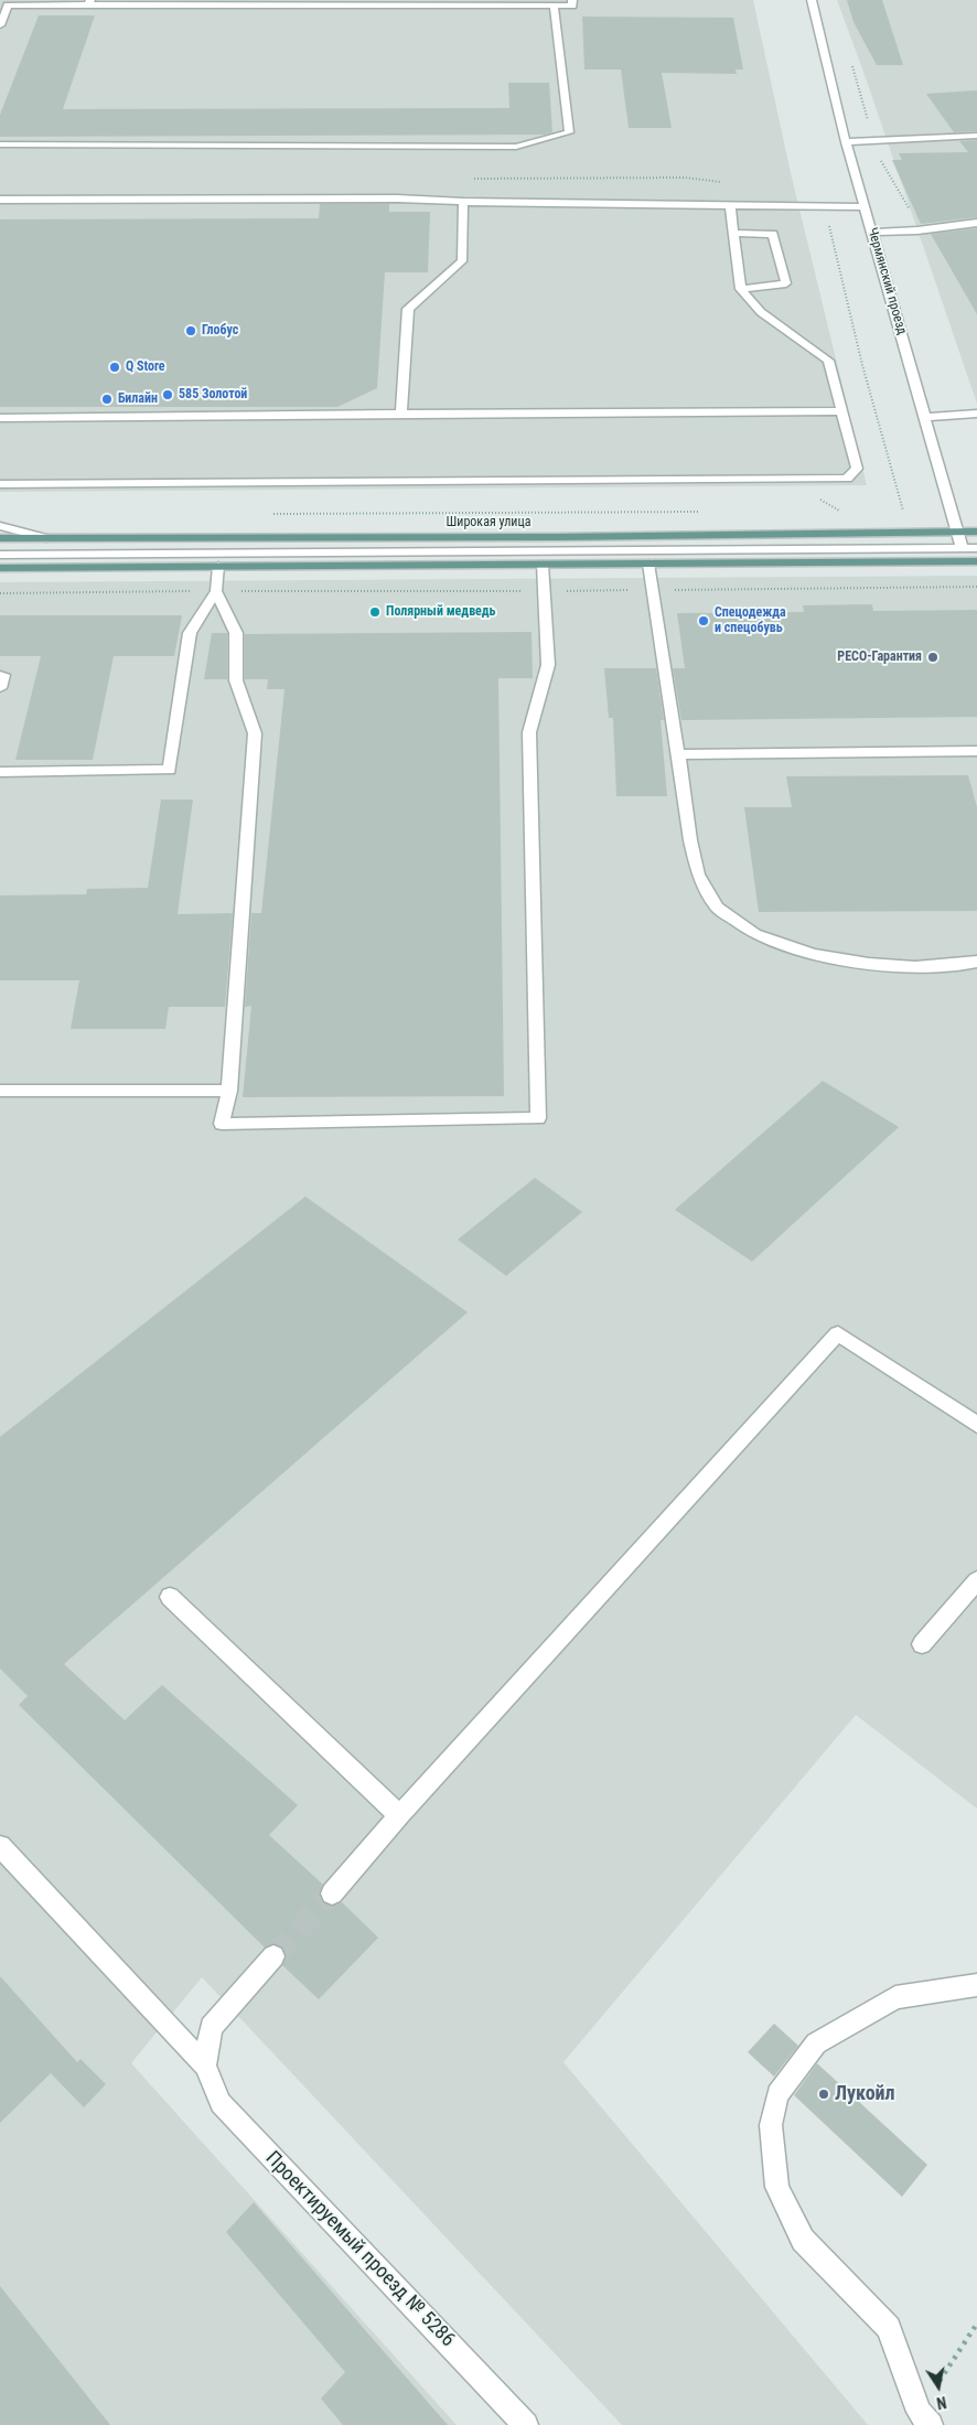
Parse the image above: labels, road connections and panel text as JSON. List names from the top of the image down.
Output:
{
  "streets": {
    "main road": ["Широкая улица"],
    "street": ["Чермянский проезд", "Проектируемый проезд № 5286"]
  },
  "crossings": [
    ["Чермянский проезд", "Широкая улица"]
  ],
  "places": [
    "Глобус",
    "Q Store",
    "585 Золотой",
    "Билайн",
    "Полярный медведь",
    "Спецодежда и спецобувь",
    "РЕСО-Гарантия",
    "Лукойл"
  ],
  "north": "bottom"
}
